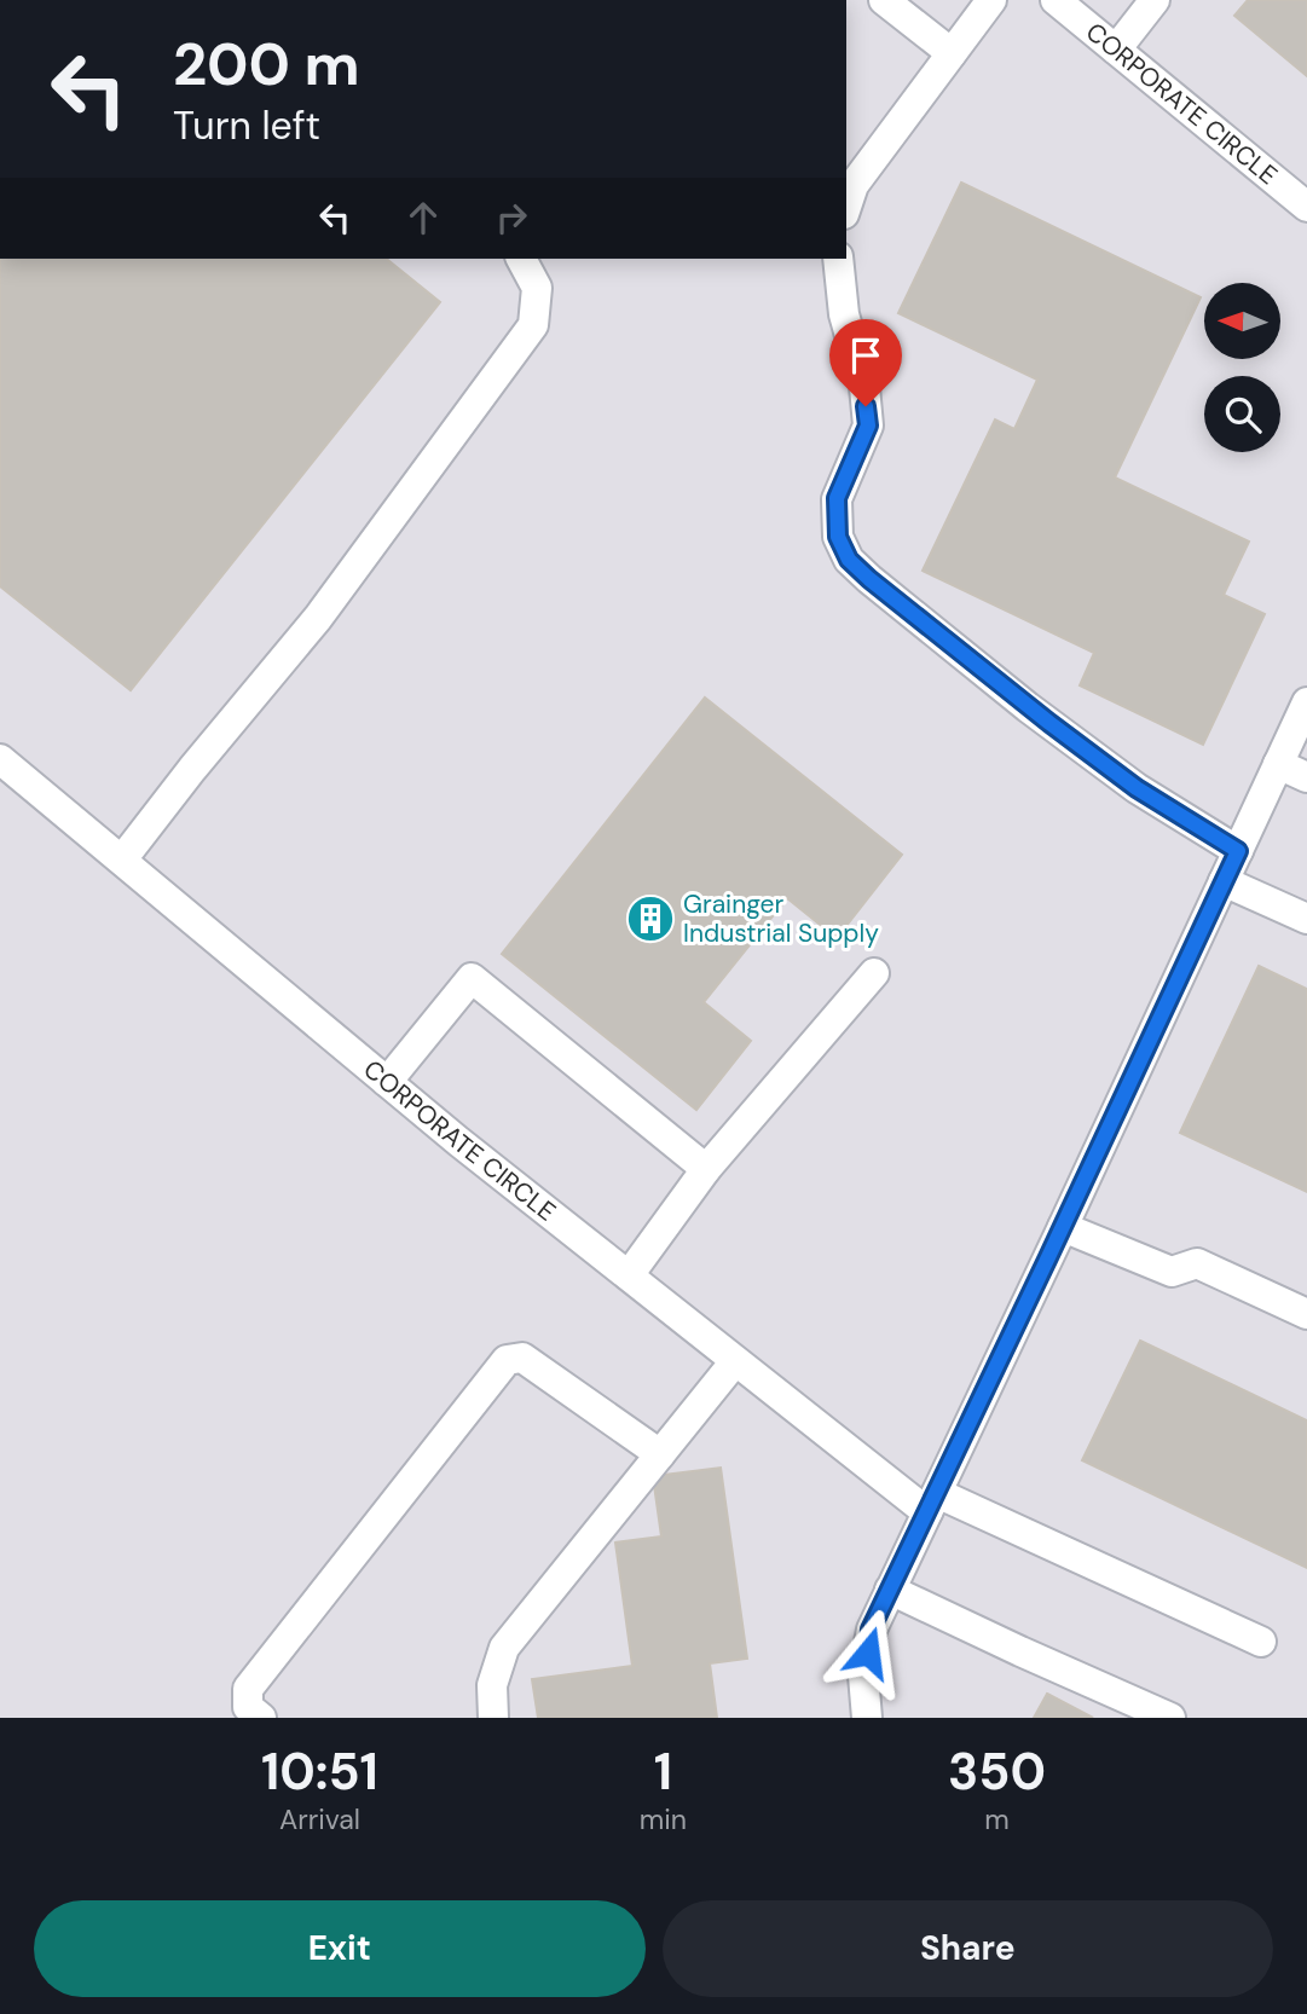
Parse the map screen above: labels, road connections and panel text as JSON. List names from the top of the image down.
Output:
{
  "streets": {
    "street": ["CORPORATE CIRCLE"]
  },
  "places": {
    "building": ["Grainger Industrial Supply"]
  },
  "north": "left",
  "page": {
    "turn": ["200 m", "Turn left"],
    "eta": [
      "10:51",
      "Arrival",
      "1",
      "min",
      "350",
      "m"
    ],
    "buttons": ["Exit", "Share"]
  }
}
